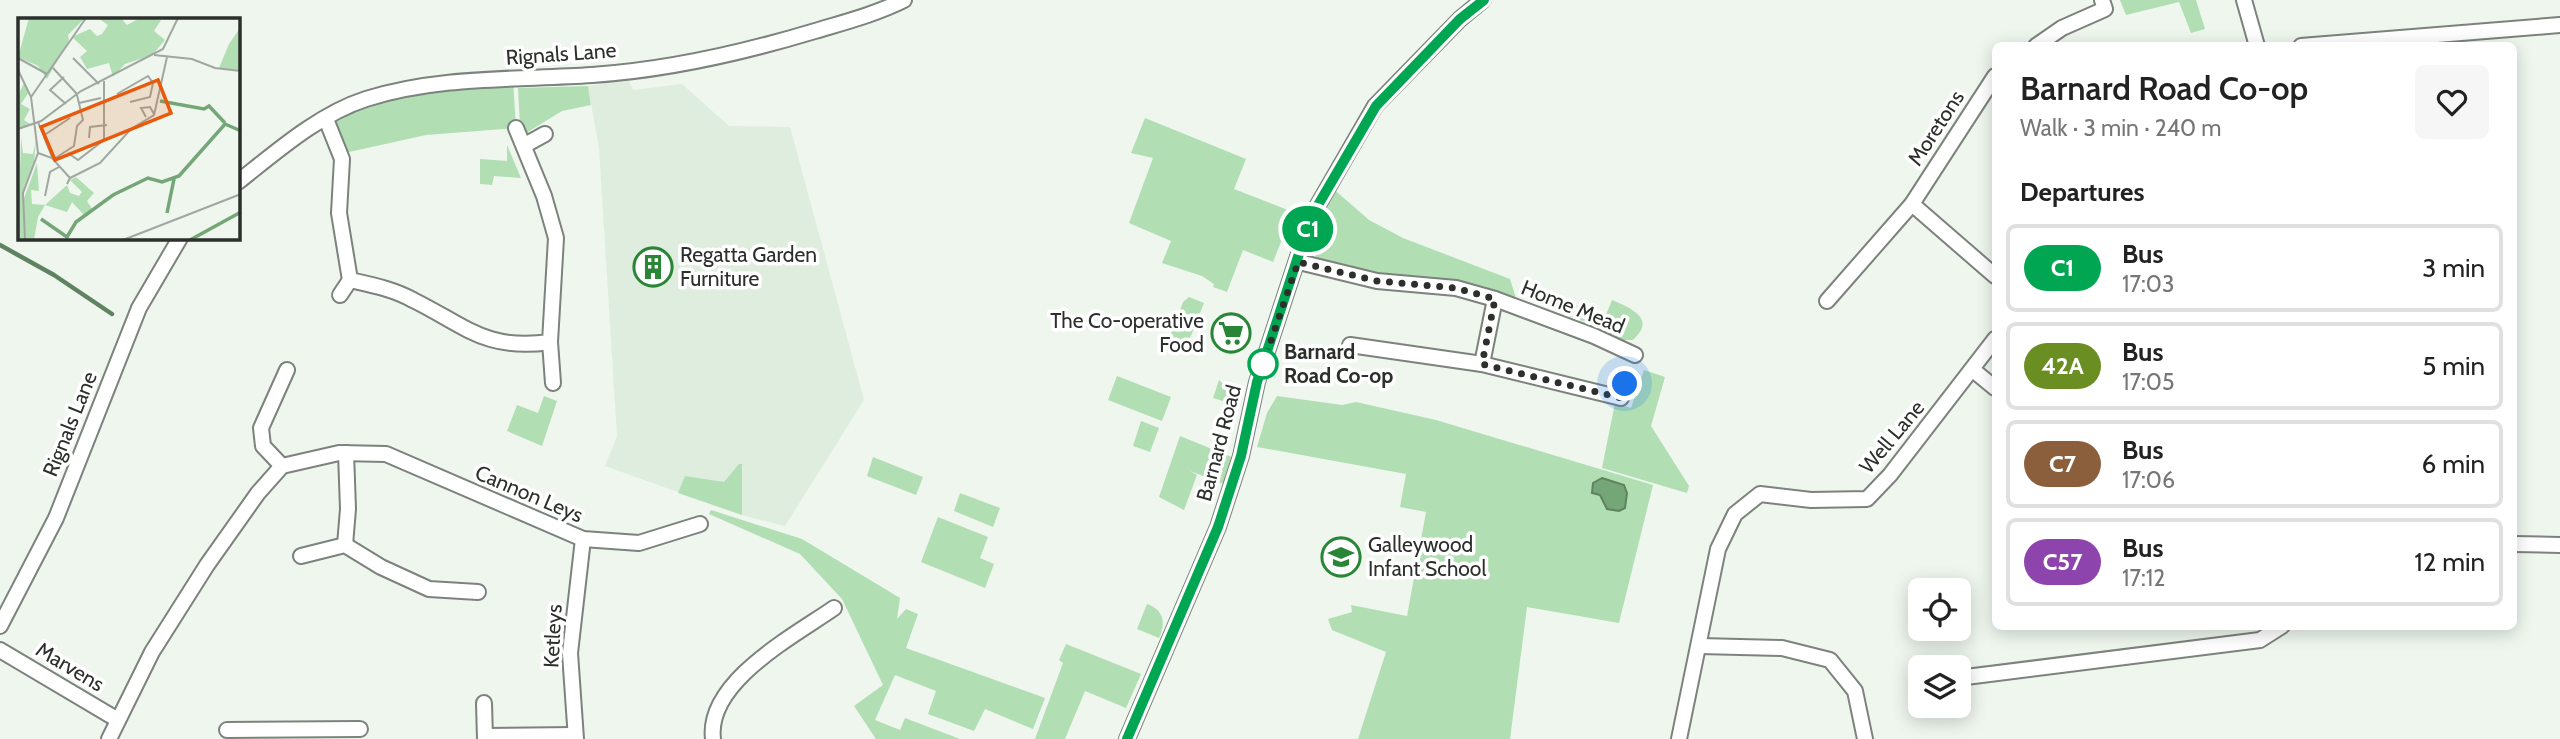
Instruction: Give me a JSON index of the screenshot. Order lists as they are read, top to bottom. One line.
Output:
{"streets":{"street":["Rignals Lane","Moretons","Home Mead","Well Lane","Barnard Road","Cannon Leys","Ketleys","Marvens"]},"crossings":[["Home Mead","Barnard Road"],["Cannon Leys","Ketleys"]],"places":{"building":["Regatta Garden Furniture"],"supermarket":["The Co-operative Food"],"other":["Barnard Road Co-op"],"school or university":["Galleywood Infant School"]},"lines":["bus line C1"],"page":{"on_map":"C1","heading":[["Barnard Road Co-op","Walk · 3 min · 240 m"],"Departures"],"list":[{"mark":"C1","name":"Bus","note":"17:03","value":"3 min"},{"mark":"42A","name":"Bus","note":"17:05","value":"5 min"},{"mark":"C7","name":"Bus","note":"17:06","value":"6 min"},{"mark":"C57","name":"Bus","note":"17:12","value":"12 min"}]}}
